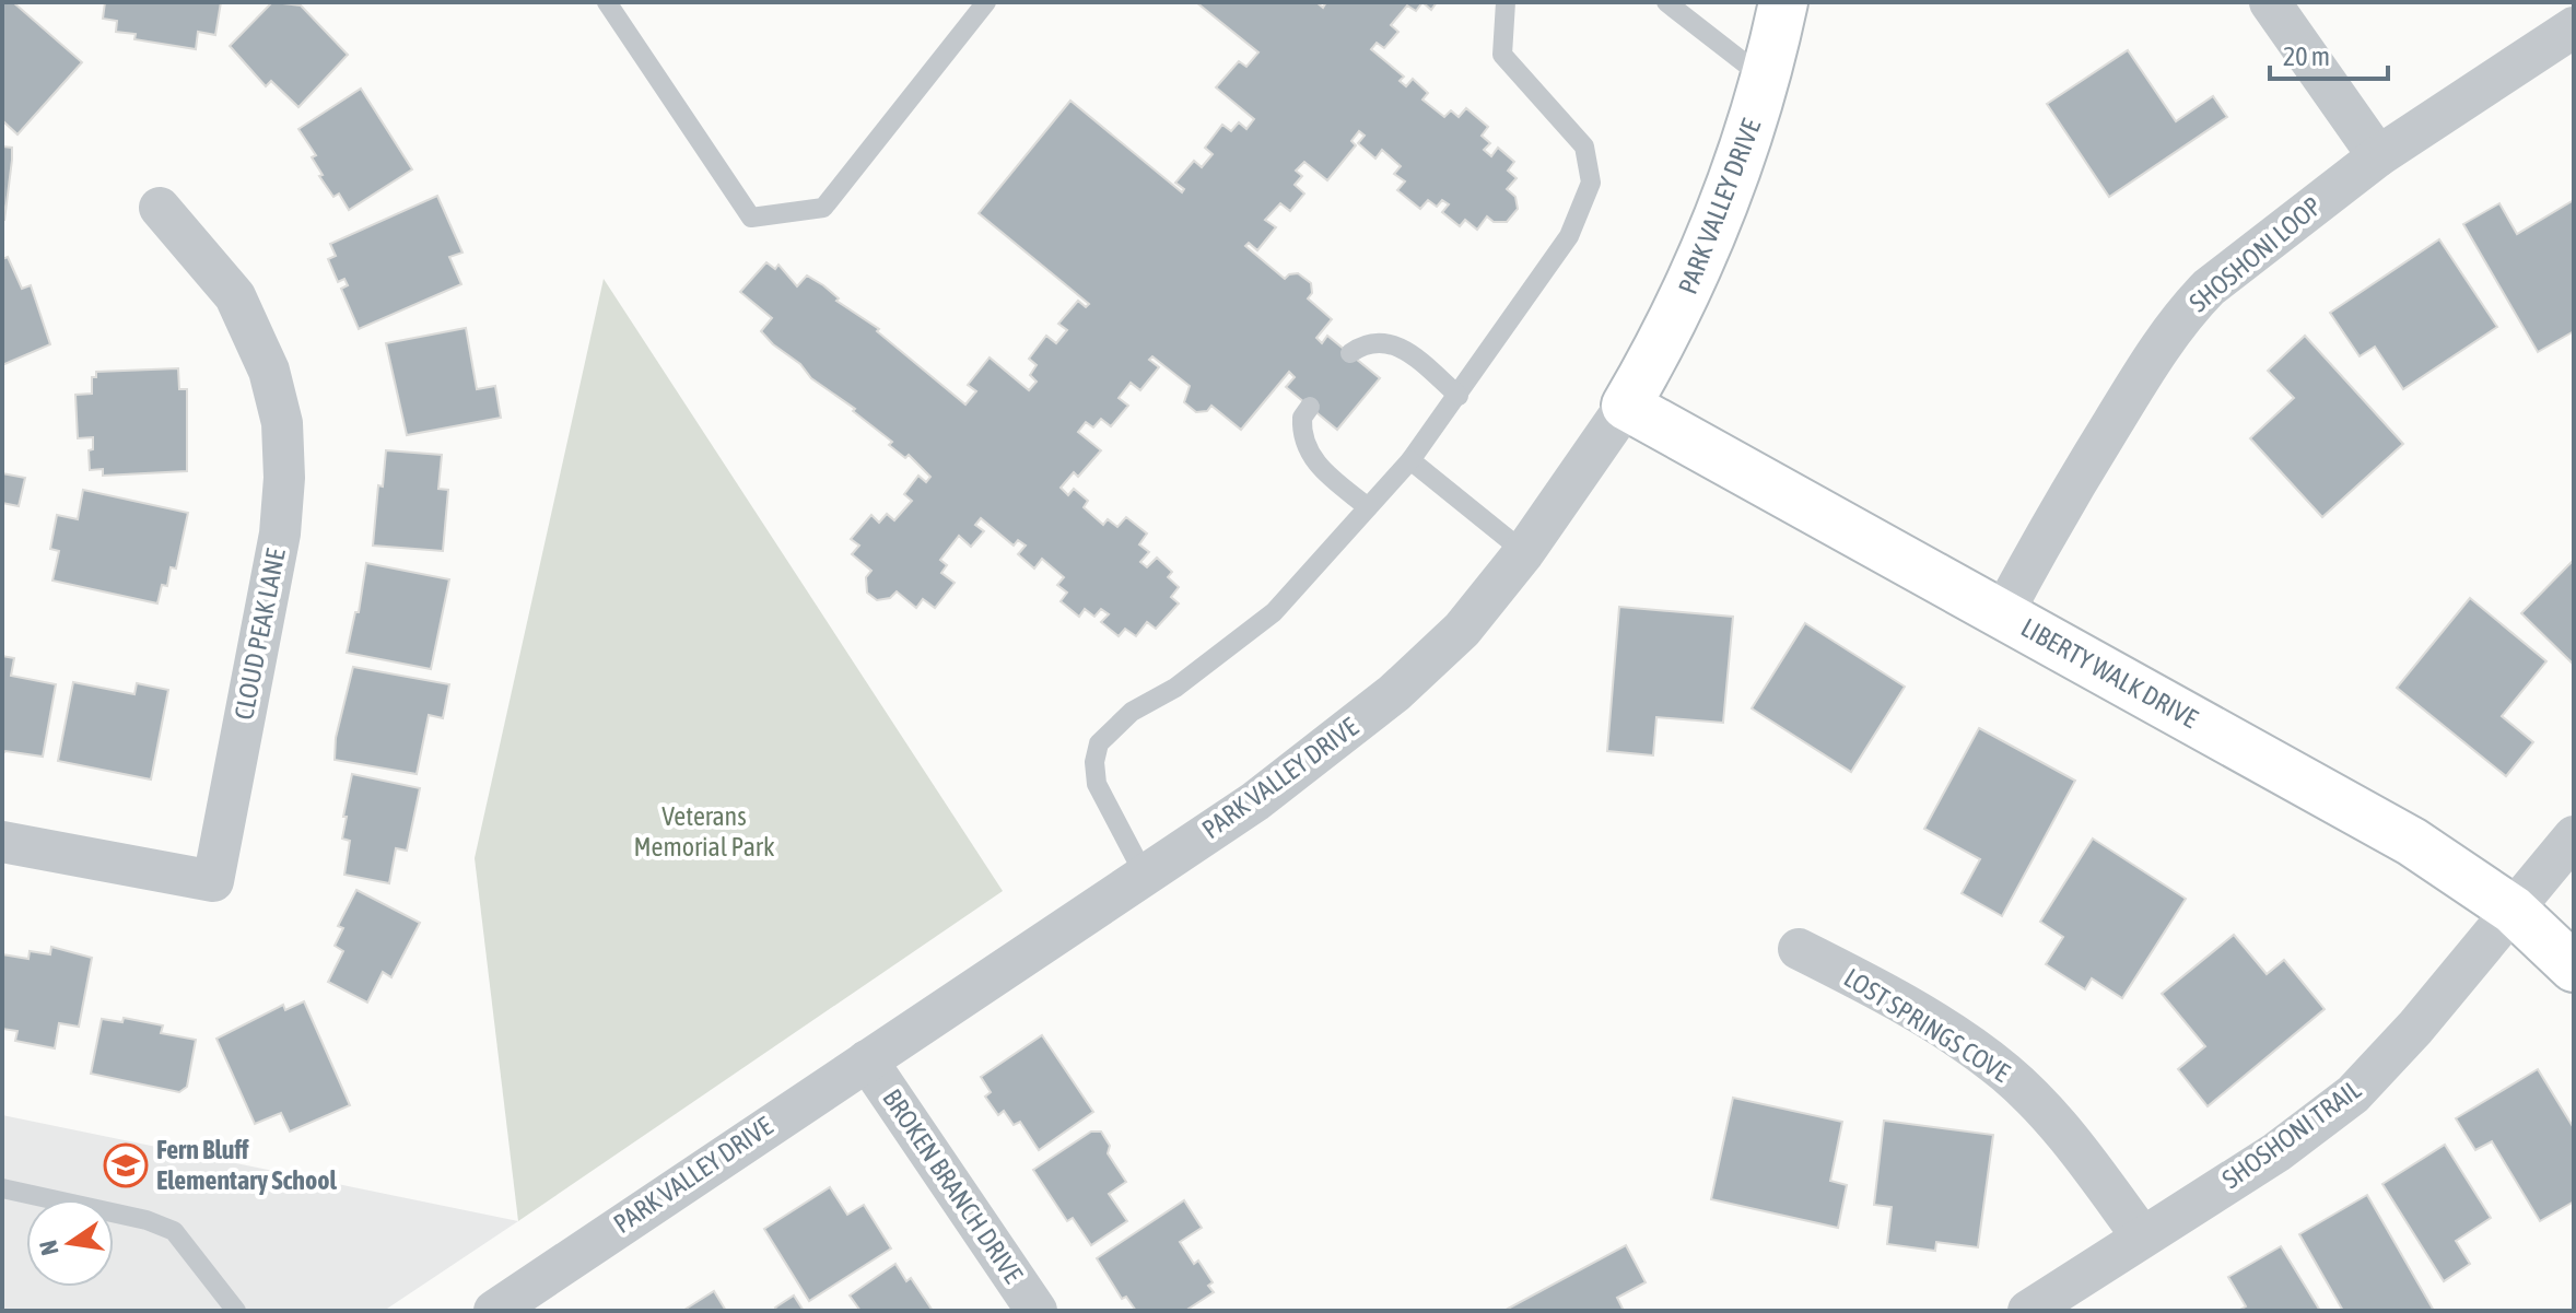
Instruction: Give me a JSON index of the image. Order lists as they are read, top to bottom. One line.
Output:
{"streets":{"street":["PARK VALLEY DRIVE","SHOSHONI LOOP","CLOUD PEAK LANE","LIBERTY WALK DRIVE","LOST SPRINGS COVE","SHOSHONI TRAIL","BROKEN BRANCH DRIVE"]},"crossings":[["PARK VALLEY DRIVE","LIBERTY WALK DRIVE"],["PARK VALLEY DRIVE","BROKEN BRANCH DRIVE"],["SHOSHONI LOOP","LIBERTY WALK DRIVE"],["LIBERTY WALK DRIVE","SHOSHONI TRAIL"],["LOST SPRINGS COVE","SHOSHONI TRAIL"]],"parks":["Veterans Memorial Park"],"places":{"school or university":["Fern Bluff Elementary School"]},"scale_bar":"20 m","north":"left"}
